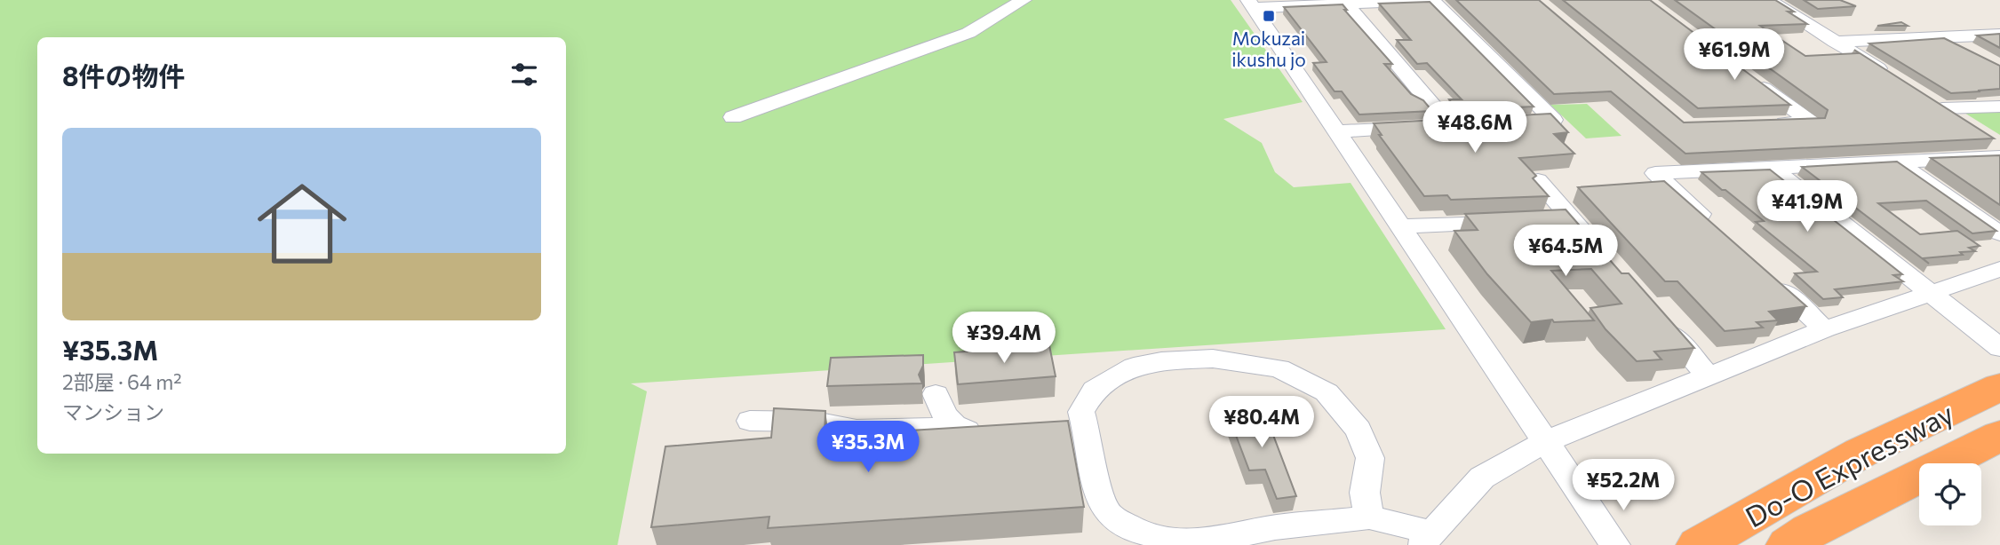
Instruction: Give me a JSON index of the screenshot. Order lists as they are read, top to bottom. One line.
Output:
{"streets":{"highway":["Do-O Expressway"]},"places":{"transit":["Mokuzai ikushu jo"]},"page":{"price":["¥61.9M","¥48.6M","¥41.9M","¥64.5M","¥39.4M","¥80.4M","¥35.3M","¥52.2M"],"heading":"8件の物件","list":[{"name":"¥35.3M","note":"2部屋 · 64 m² · マンション"}]}}
